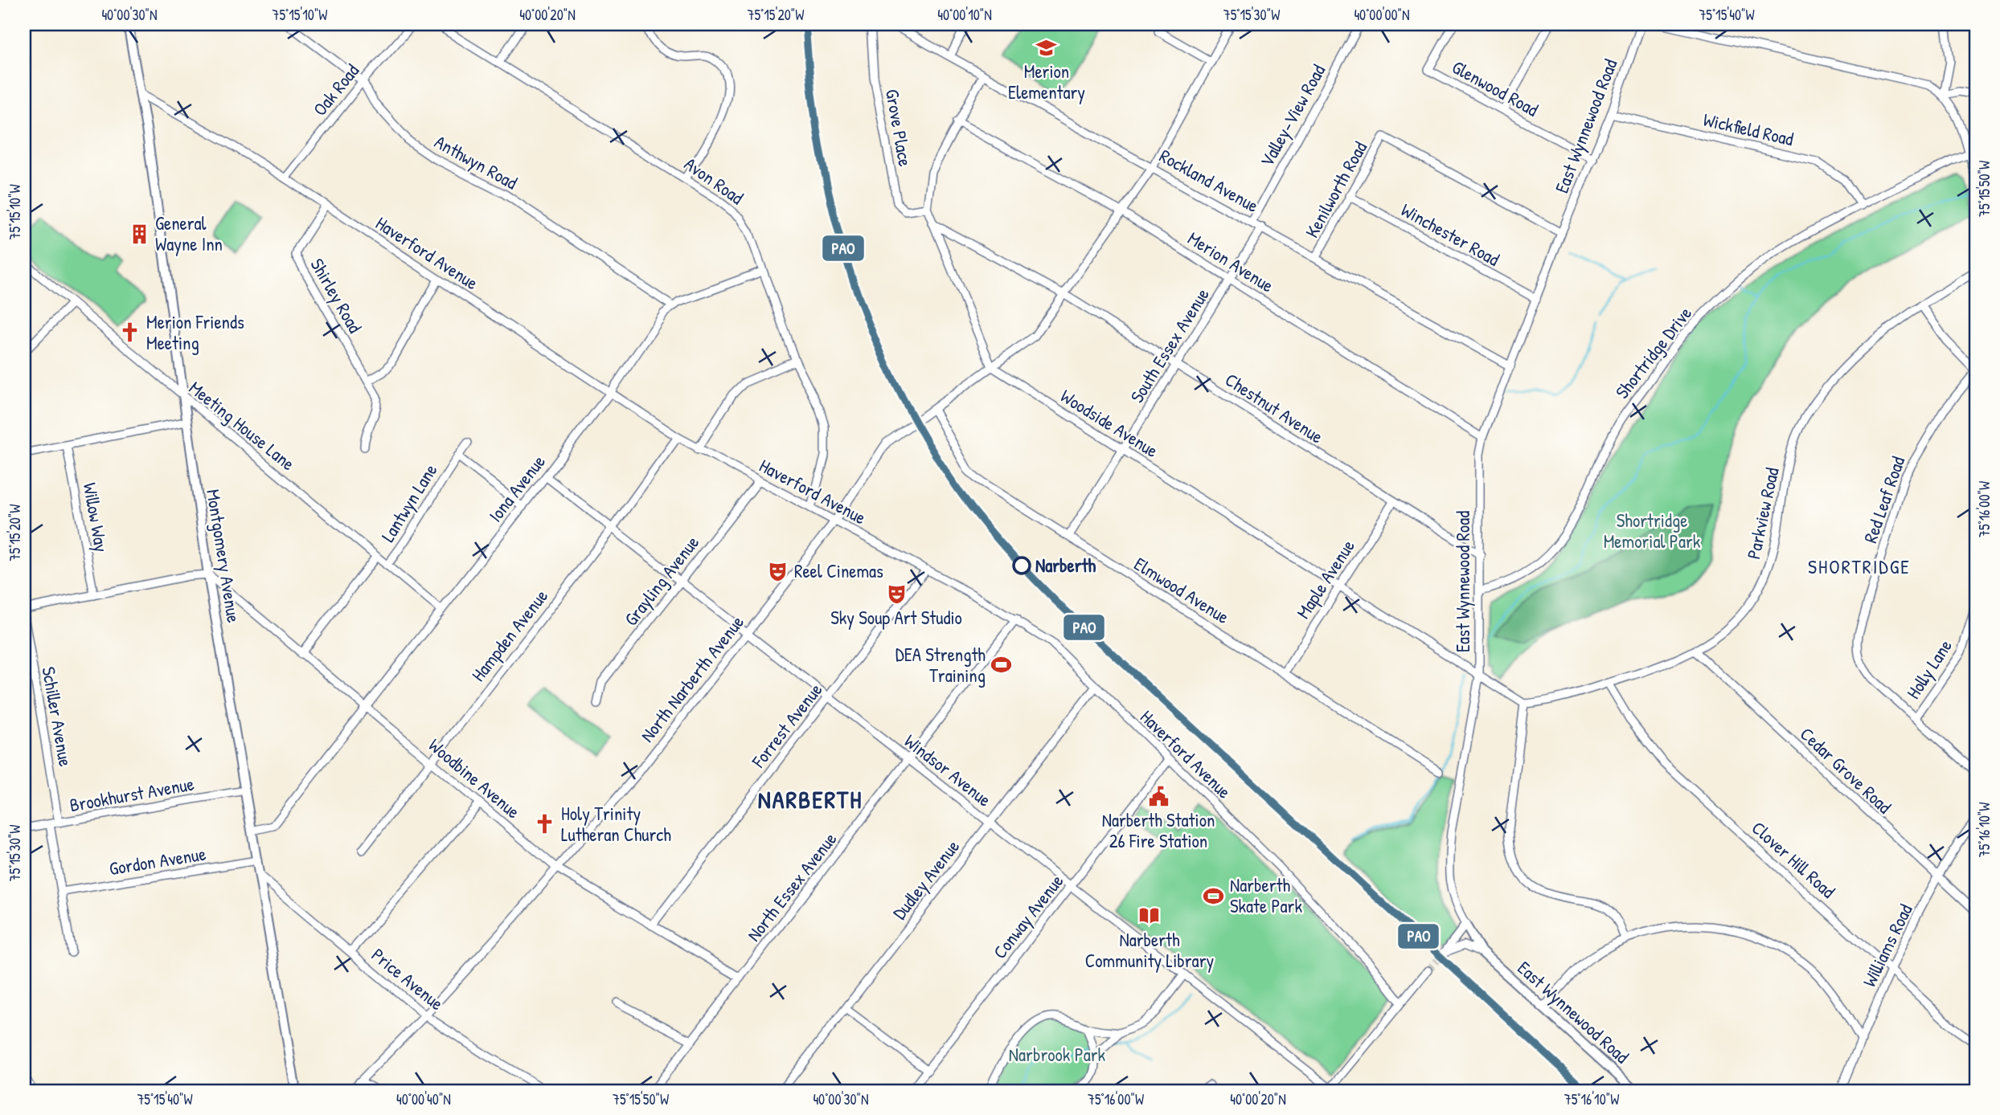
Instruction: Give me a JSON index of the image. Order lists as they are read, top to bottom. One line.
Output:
{"streets":{"main road":["East Wynnewood Road","Montgomery Avenue"],"street":["Glenwood Road","Oak Road","Valley-View Road","Grove Place","Wickfield Road","Anthwyn Road","Avon Road","Rockland Avenue","Kenilworth Road","Winchester Road","Haverford Avenue","Merion Avenue","Shirley Road","South Essex Avenue","Shortridge Drive","Chestnut Avenue","Woodside Avenue","Meeting House Lane","Iona Avenue","Red Leaf Road","Lantwyn Lane","Parkview Road","Willow Way","Maple Avenue","Grayling Avenue","Elmwood Avenue","Hampden Avenue","Holly Lane","North Narberth Avenue","Schiller Avenue","Forrest Avenue","Windsor Avenue","Cedar Grove Road","Woodbine Avenue","Brookhurst Avenue","Clover Hill Road","Gordon Avenue","Dudley Avenue","North Essex Avenue","Conway Avenue","Williams Road","Price Avenue"]},"crossings":[["Glenwood Road","East Wynnewood Road"],["Oak Road","Anthwyn Road"],["Oak Road","Haverford Avenue"],["Valley-View Road","Rockland Avenue"],["East Wynnewood Road","Wickfield Road"],["East Wynnewood Road","Rockland Avenue"],["East Wynnewood Road","Kenilworth Road"],["East Wynnewood Road","Winchester Road"],["East Wynnewood Road","Merion Avenue"],["East Wynnewood Road","Shortridge Drive"],["East Wynnewood Road","Chestnut Avenue"],["East Wynnewood Road","Woodside Avenue"],["Wickfield Road","Shortridge Drive"],["Anthwyn Road","Iona Avenue"],["Avon Road","Haverford Avenue"],["Rockland Avenue","Kenilworth Road"],["Rockland Avenue","South Essex Avenue"],["Kenilworth Road","Winchester Road"],["Haverford Avenue","Shirley Road"],["Haverford Avenue","Iona Avenue"],["Haverford Avenue","Montgomery Avenue"],["Haverford Avenue","Grayling Avenue"],["Haverford Avenue","Hampden Avenue"],["Haverford Avenue","North Narberth Avenue"],["Haverford Avenue","Forrest Avenue"],["Haverford Avenue","Dudley Avenue"],["Haverford Avenue","North Essex Avenue"],["Haverford Avenue","Conway Avenue"],["Merion Avenue","South Essex Avenue"],["South Essex Avenue","Chestnut Avenue"],["South Essex Avenue","Woodside Avenue"],["South Essex Avenue","Elmwood Avenue"],["Chestnut Avenue","Maple Avenue"],["Woodside Avenue","Maple Avenue"],["Meeting House Lane","Iona Avenue"],["Meeting House Lane","Lantwyn Lane"],["Meeting House Lane","Montgomery Avenue"],["Iona Avenue","Lantwyn Lane"],["Iona Avenue","Montgomery Avenue"],["Iona Avenue","Windsor Avenue"],["Iona Avenue","Woodbine Avenue"],["Red Leaf Road","Holly Lane"],["Parkview Road","Cedar Grove Road"],["Parkview Road","Clover Hill Road"],["Montgomery Avenue","Woodbine Avenue"],["Montgomery Avenue","Brookhurst Avenue"],["Montgomery Avenue","Gordon Avenue"],["Montgomery Avenue","Price Avenue"],["Maple Avenue","Elmwood Avenue"],["Grayling Avenue","Windsor Avenue"],["Elmwood Avenue","North Narberth Avenue"],["Hampden Avenue","Windsor Avenue"],["Hampden Avenue","Woodbine Avenue"],["North Narberth Avenue","Windsor Avenue"],["North Narberth Avenue","Woodbine Avenue"],["North Narberth Avenue","Price Avenue"],["Schiller Avenue","Brookhurst Avenue"],["Forrest Avenue","Windsor Avenue"],["Forrest Avenue","Woodbine Avenue"],["Windsor Avenue","Dudley Avenue"],["Windsor Avenue","North Essex Avenue"],["Windsor Avenue","Conway Avenue"],["Cedar Grove Road","Williams Road"],["Woodbine Avenue","North Essex Avenue"],["Clover Hill Road","Williams Road"]],"districts":["SHORTRIDGE","NARBERTH"],"parks":["Shortridge Memorial Park","Narbrook Park"],"places":{"school or university":["Merion Elementary"],"building":["General Wayne Inn"],"church":["Merion Friends Meeting","Holy Trinity Lutheran Church"],"other":["Narberth"],"theatre":["Reel Cinemas","Sky Soup Art Studio"],"sports":["DEA Strength Training","Narberth Skate Park"],"public building":["Narberth Station 26 Fire Station"],"library":["Narberth Community Library"]},"lines":["transit line PAO"],"coordinates":["40°00'30\"N","75°15'10\"W","40°00'20\"N","75°15'20\"W","40°00'10\"N","75°15'30\"W","40°00'00\"N","75°15'40\"W","75°15'50\"W","75°16'00\"W","75°16'10\"W","40°00'40\"N"]}
